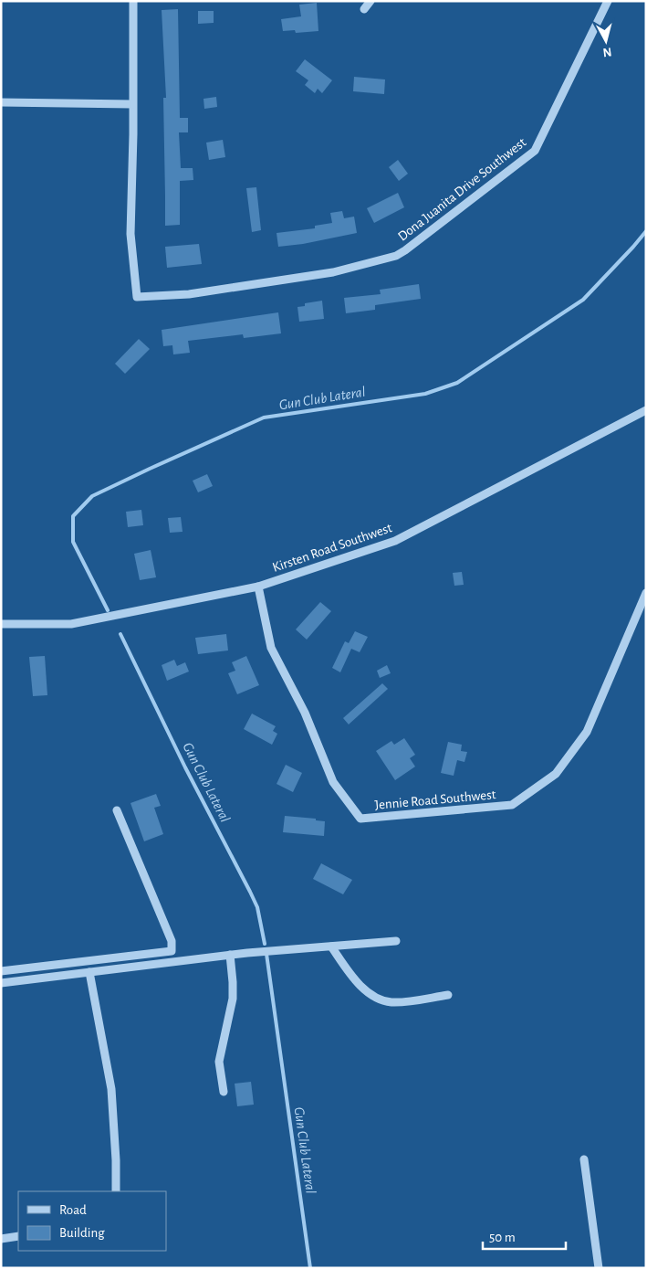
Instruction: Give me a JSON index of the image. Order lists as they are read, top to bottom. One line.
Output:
{"streets":{"street":["Dona Juanita Drive Southwest","Kirsten Road Southwest","Jennie Road Southwest"]},"crossings":[["Kirsten Road Southwest","Jennie Road Southwest"]],"water":["Gun Club Lateral"],"legend":["Road","Building"],"scale_bar":"50 m","north":"bottom"}
